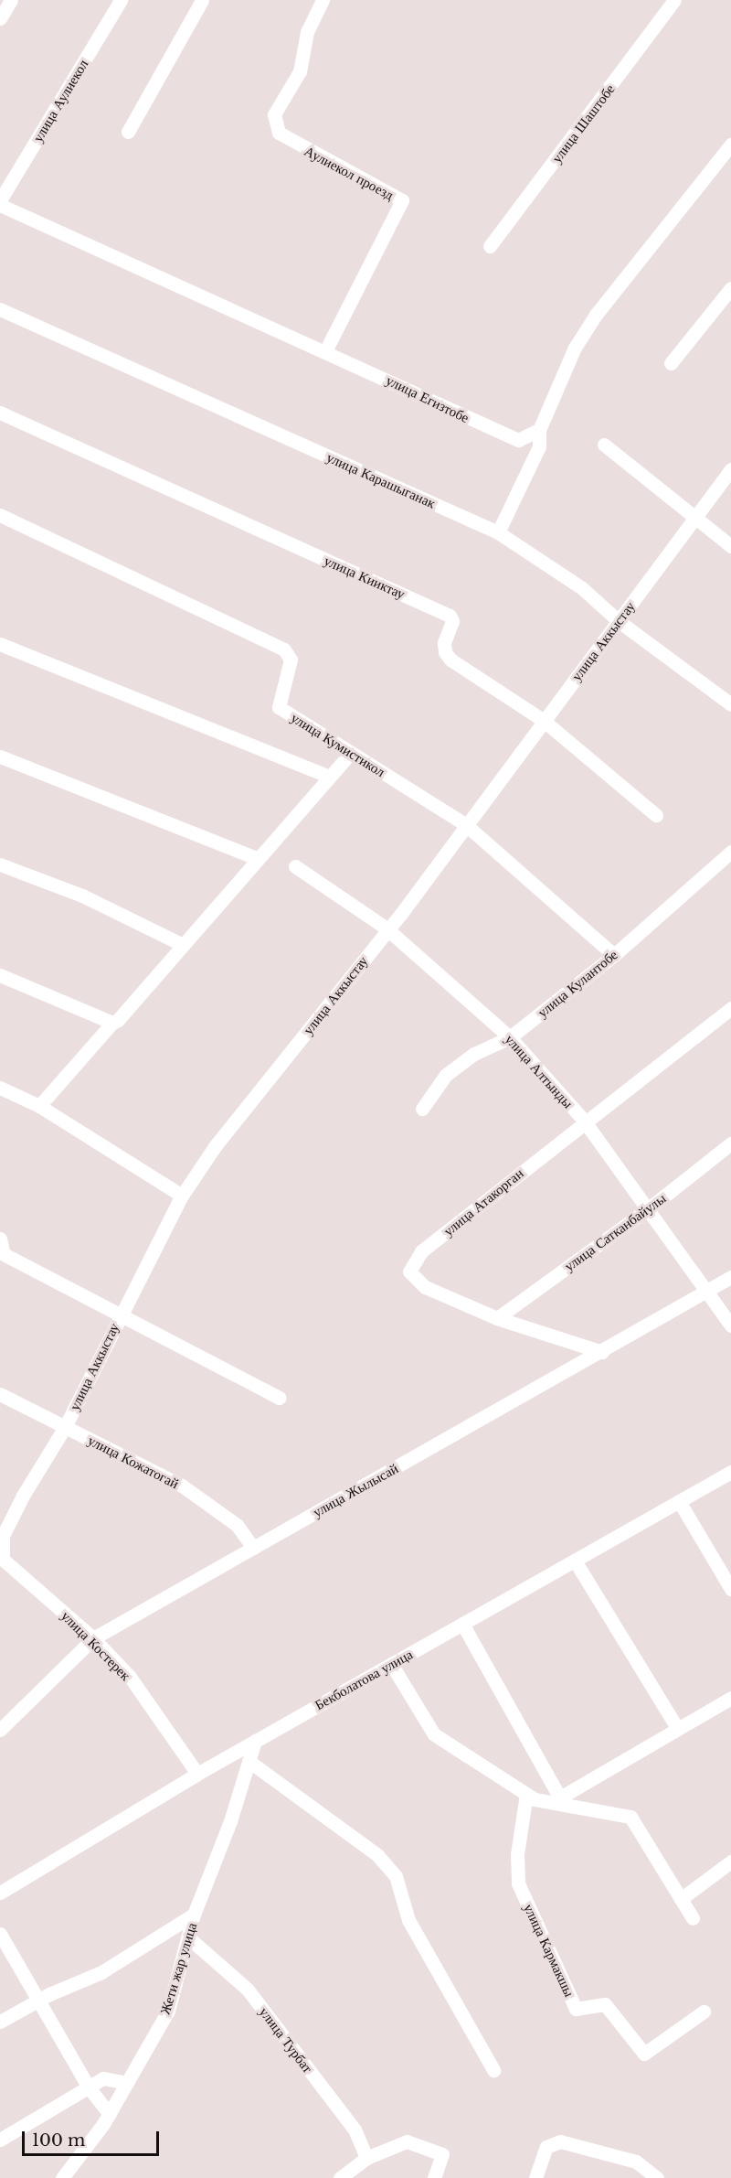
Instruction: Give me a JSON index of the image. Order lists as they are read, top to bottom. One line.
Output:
{"streets":{"street":["улица Аулиекол","улица Шаштобе","Аулиекол проезд","улица Егизтобе","улица Карашыганак","улица Кииктау","улица Аккыстау","улица Кумистикол","улица Кулантобе","улица Алтынды","улица Атакорган","улица Сатканбайулы","улица Кожатогай","улица Жылысай","улица Костерек","Бекболатова улица","улица Кармакшы","Жети жар улица","улица Турбат"]},"crossings":[["улица Аулиекол","улица Егизтобе"],["Аулиекол проезд","улица Егизтобе"],["улица Карашыганак","улица Аккыстау"],["улица Кииктау","улица Аккыстау"],["улица Аккыстау","улица Кумистикол"],["улица Аккыстау","улица Алтынды"],["улица Аккыстау","улица Кожатогай"],["улица Аккыстау","улица Костерек"],["улица Кумистикол","улица Кулантобе"],["улица Кулантобе","улица Алтынды"],["улица Алтынды","улица Атакорган"],["улица Алтынды","улица Сатканбайулы"],["улица Алтынды","улица Жылысай"],["улица Атакорган","улица Сатканбайулы"],["улица Атакорган","улица Жылысай"],["улица Кожатогай","улица Жылысай"],["улица Жылысай","улица Костерек"],["улица Костерек","Бекболатова улица"],["Бекболатова улица","Жети жар улица"],["Жети жар улица","улица Турбат"]],"scale_bar":"100 m"}
